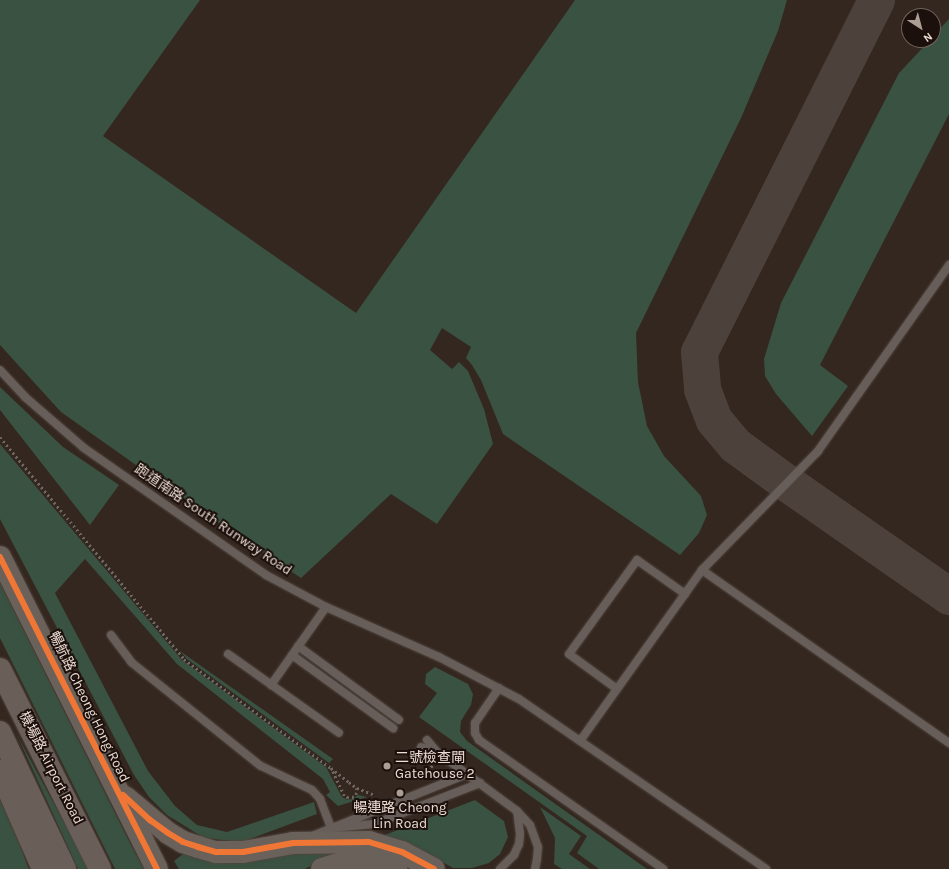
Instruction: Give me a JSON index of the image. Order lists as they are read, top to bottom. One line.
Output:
{"streets":{"main road":["機場路 Airport Road"],"street":["暢航路 Cheong Hong Road"],"lane":["跑道南路 South Runway Road"]},"places":["二號檢查閘 Gatehouse 2","暢連路 Cheong Lin Road"],"north":"bottom right"}
